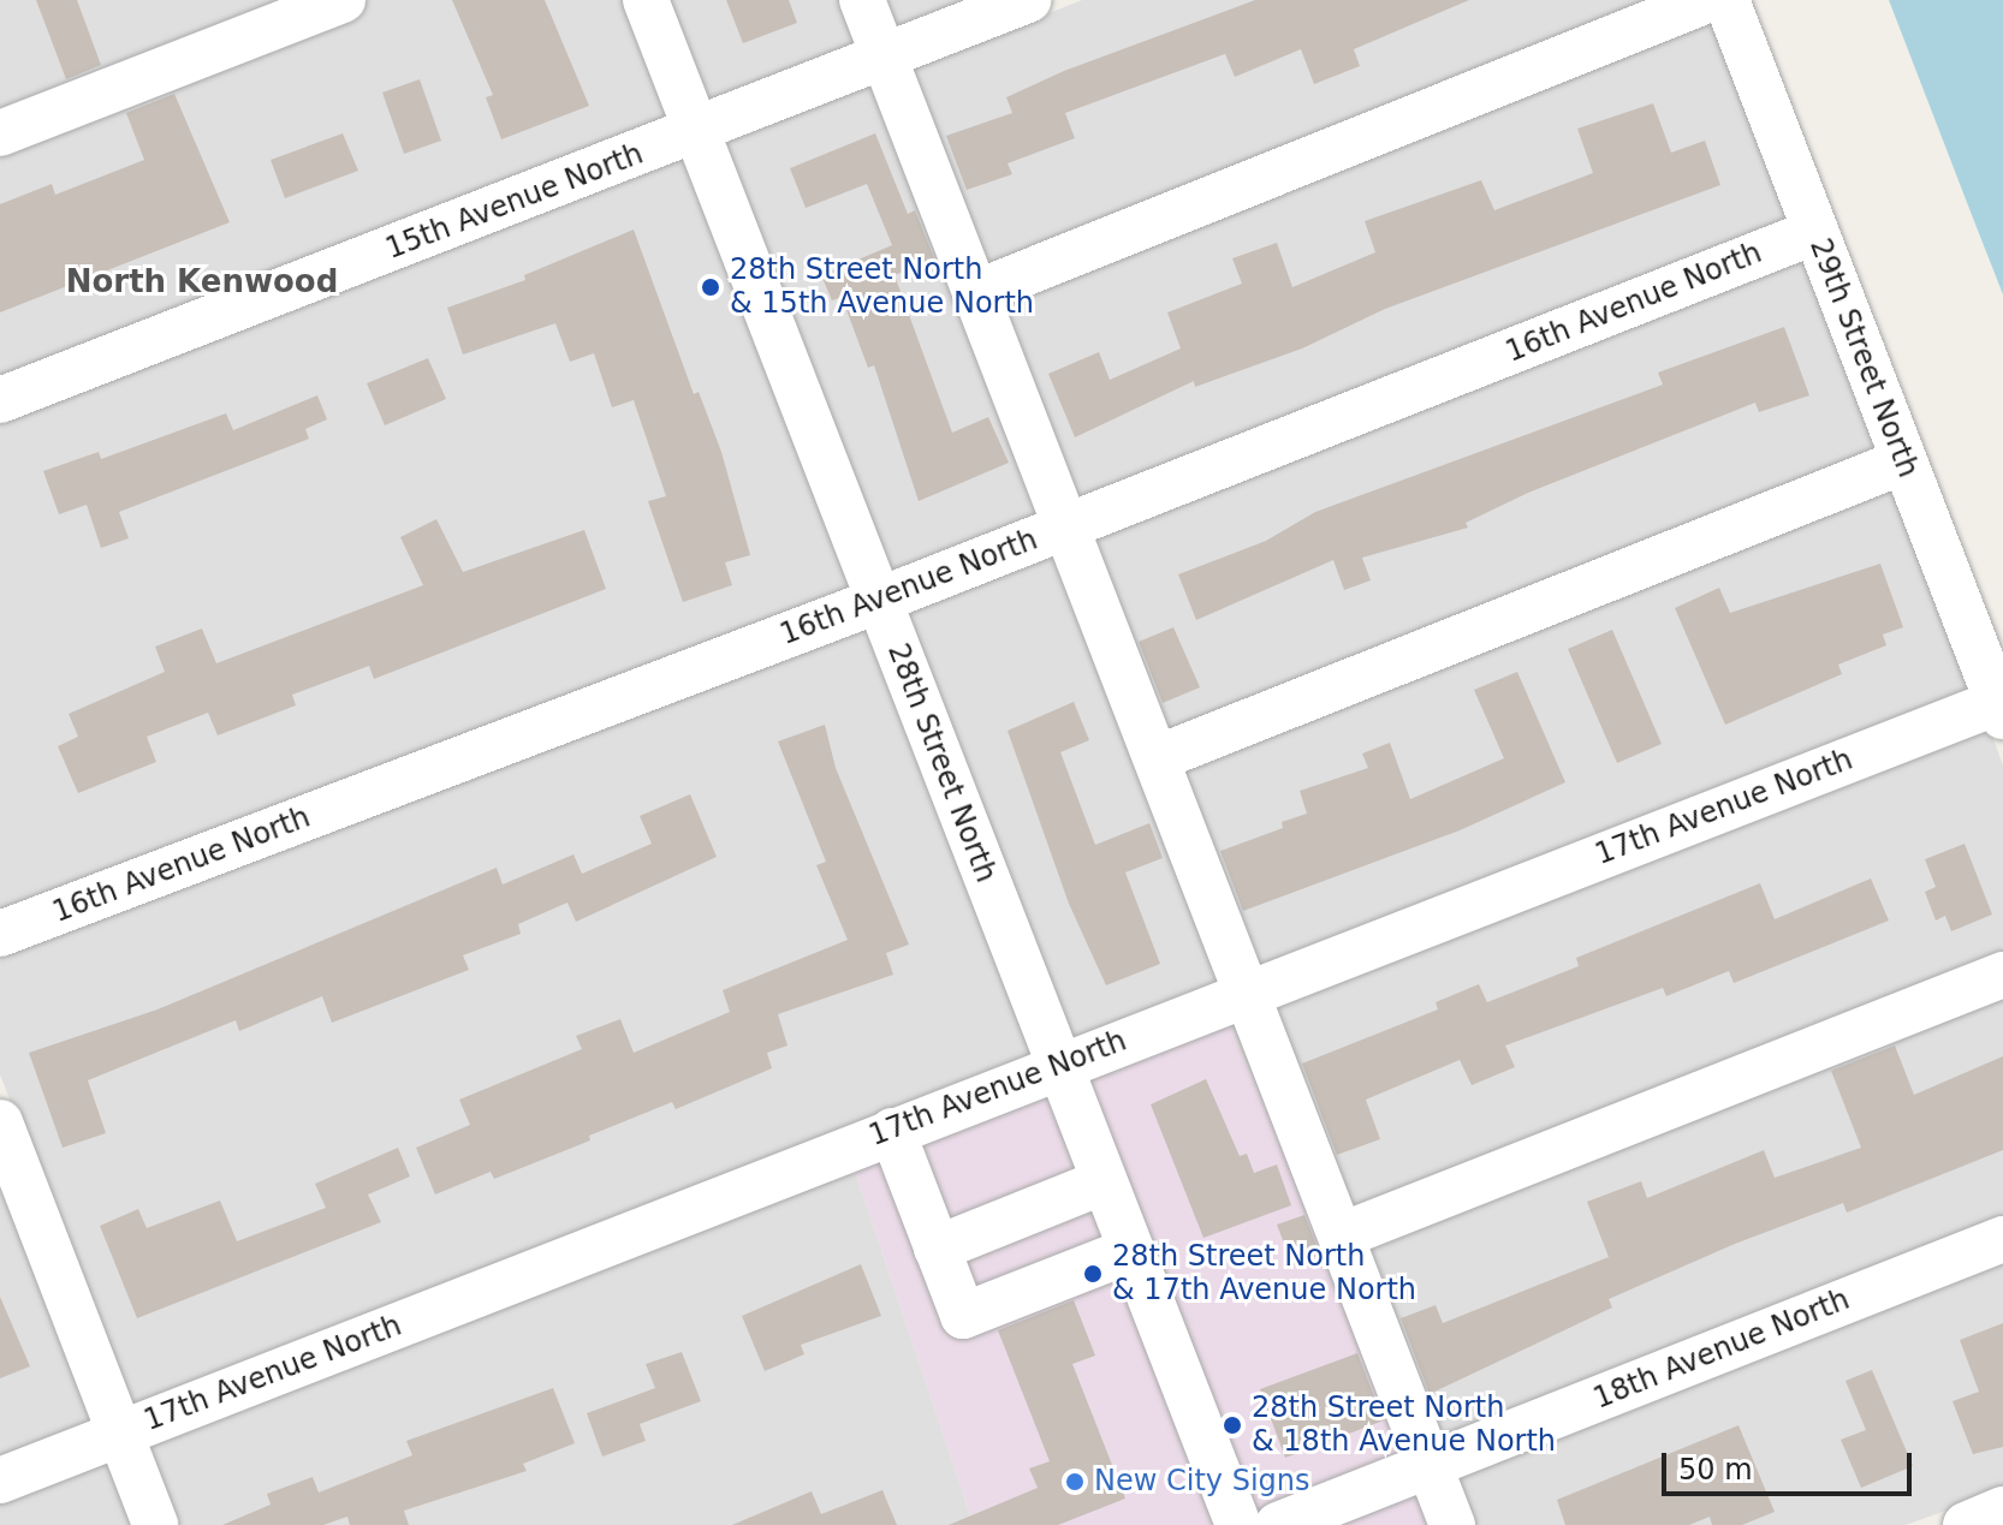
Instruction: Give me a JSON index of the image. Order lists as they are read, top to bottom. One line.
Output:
{"streets":{"street":["15th Avenue North","16th Avenue North","29th Street North","28th Street North","17th Avenue North","18th Avenue North"]},"crossings":[["15th Avenue North","28th Street North"],["16th Avenue North","29th Street North"],["16th Avenue North","28th Street North"],["29th Street North","17th Avenue North"],["28th Street North","17th Avenue North"]],"districts":["North Kenwood"],"places":["28th Street North & 15th Avenue North","28th Street North & 17th Avenue North","28th Street North & 18th Avenue North","New City Signs"],"scale_bar":"50 m"}
